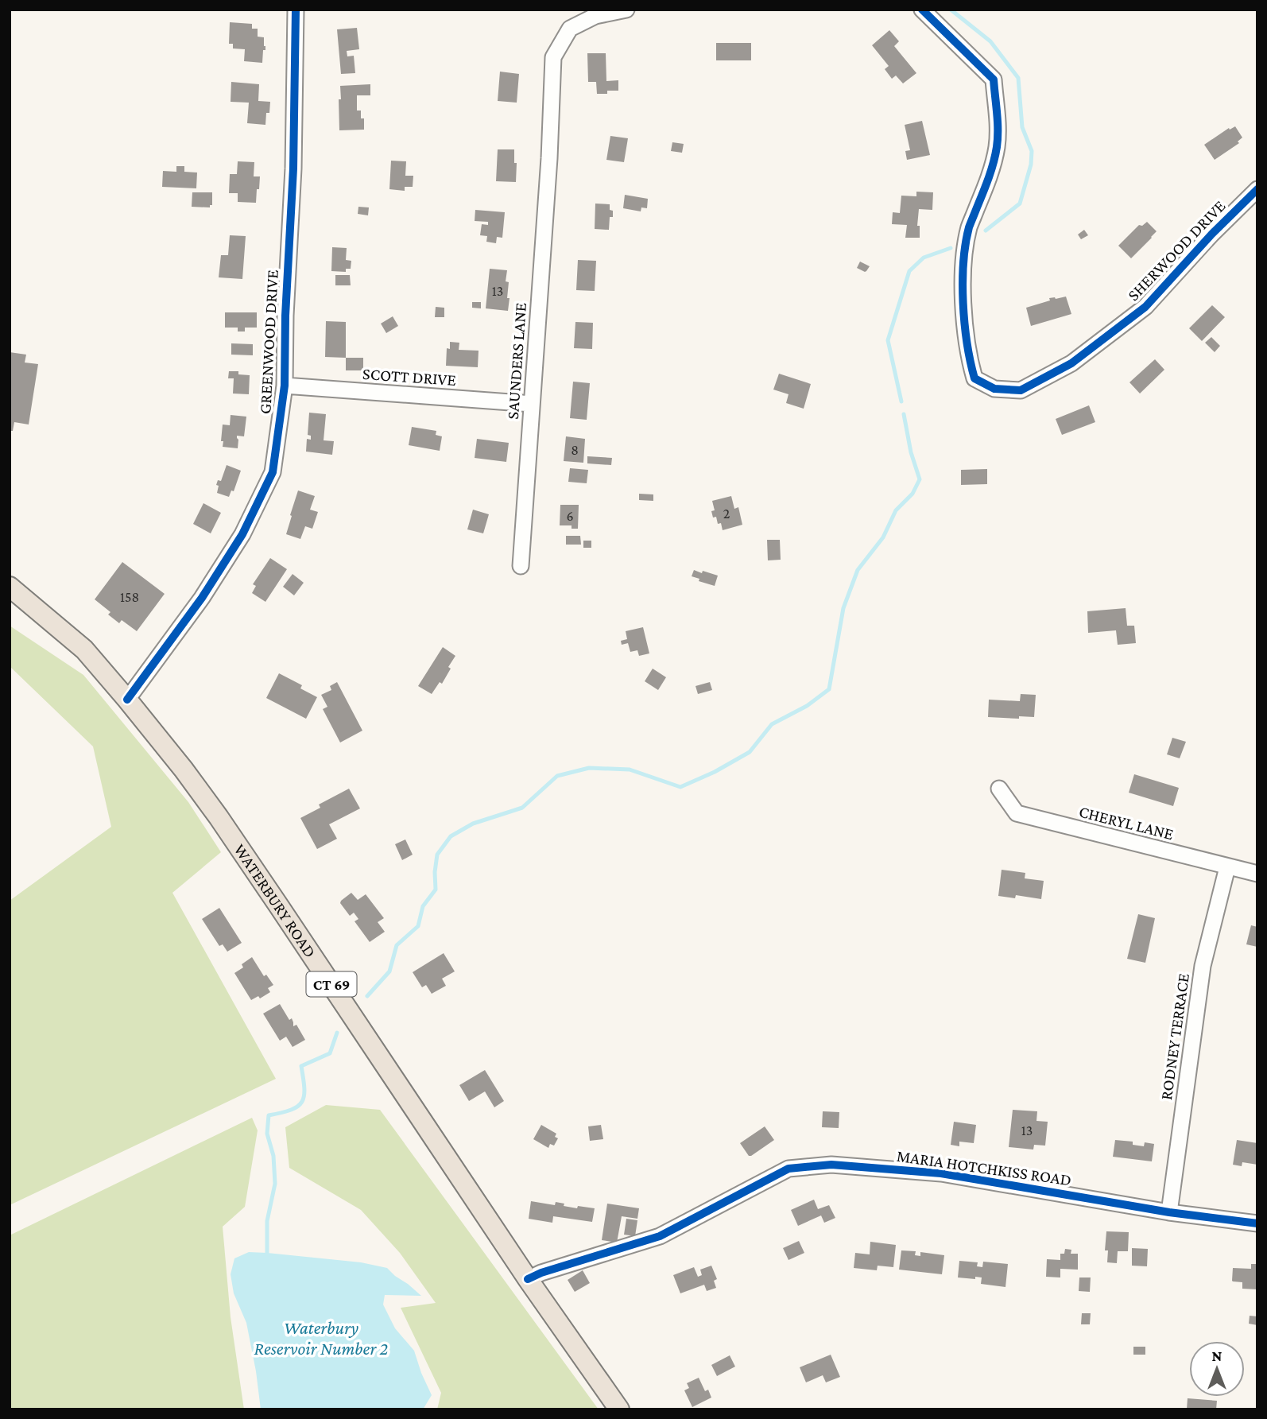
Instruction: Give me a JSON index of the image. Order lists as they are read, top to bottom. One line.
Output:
{"streets":{"main road":["WATERBURY ROAD","CT 69"],"street":["SHERWOOD DRIVE","GREENWOOD DRIVE","SAUNDERS LANE","SCOTT DRIVE","CHERYL LANE","RODNEY TERRACE","MARIA HOTCHKISS ROAD"]},"crossings":[["GREENWOOD DRIVE","SCOTT DRIVE"],["GREENWOOD DRIVE","WATERBURY ROAD"],["SAUNDERS LANE","SCOTT DRIVE"],["CHERYL LANE","RODNEY TERRACE"],["WATERBURY ROAD","MARIA HOTCHKISS ROAD"],["RODNEY TERRACE","MARIA HOTCHKISS ROAD"]],"water":["Waterbury Reservoir Number 2"],"house_numbers":["13","8","2","6","158","13"],"north":"top"}
